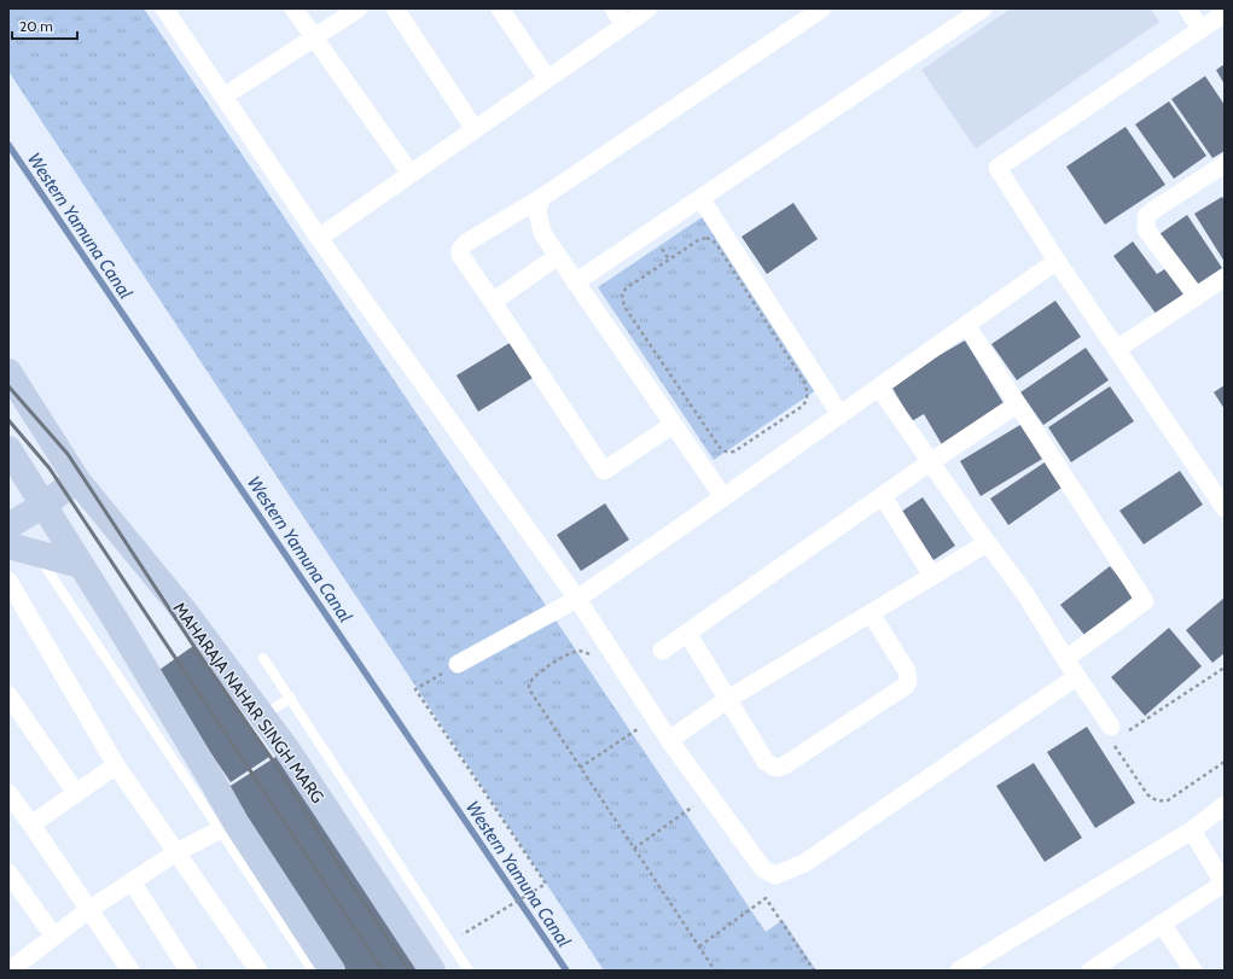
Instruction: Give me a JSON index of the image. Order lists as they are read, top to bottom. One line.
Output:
{"streets":{"main road":["MAHARAJA NAHAR SINGH MARG"]},"water":["Western Yamuna Canal"],"scale_bar":"20 m"}
